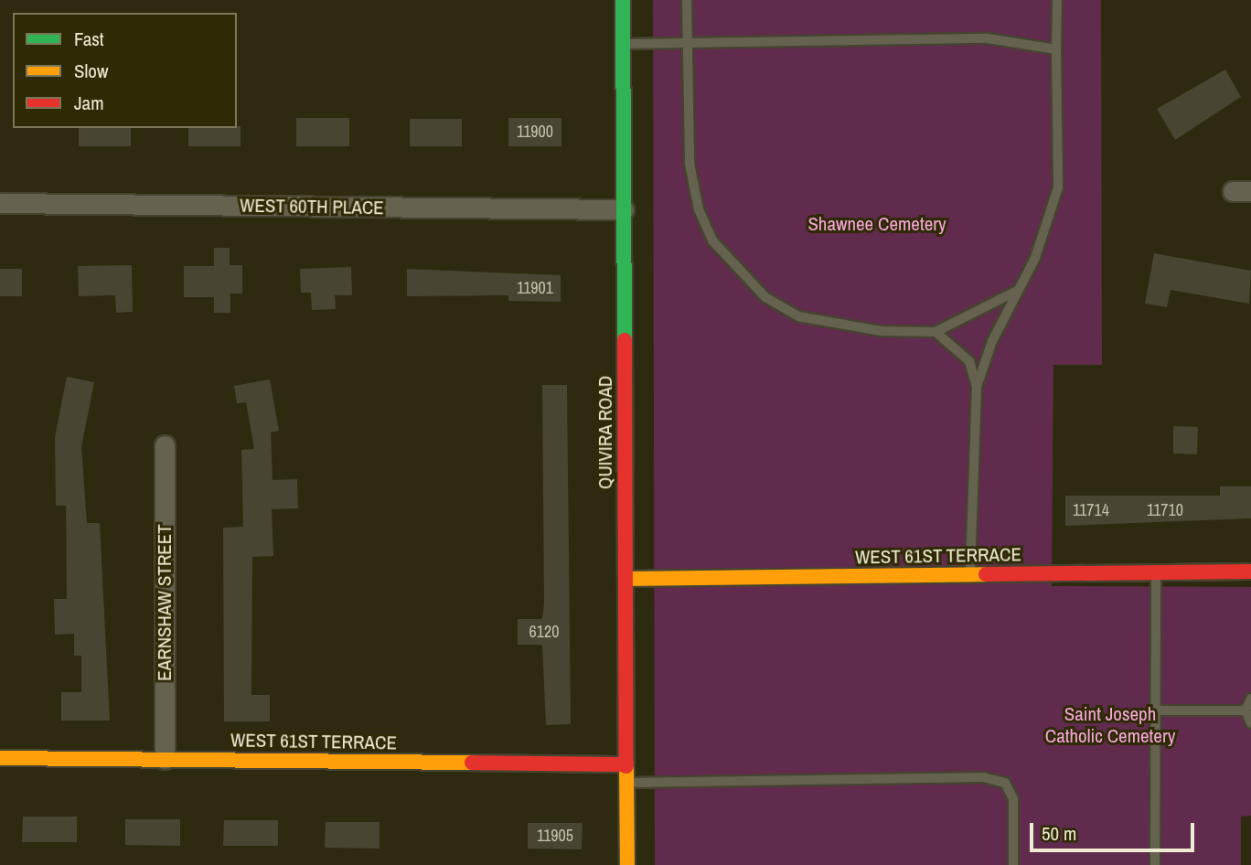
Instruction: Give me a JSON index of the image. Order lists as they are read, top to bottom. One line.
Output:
{"streets":{"street":["WEST 60TH PLACE","QUIVIRA ROAD","WEST 61ST TERRACE","EARNSHAW STREET"]},"crossings":[["WEST 60TH PLACE","QUIVIRA ROAD"],["QUIVIRA ROAD","WEST 61ST TERRACE"],["WEST 61ST TERRACE","EARNSHAW STREET"]],"parks":["Shawnee Cemetery","Saint Joseph Catholic Cemetery"],"house_numbers":["11900","11901","11714","11710","6120","11905"],"legend":["Fast","Slow","Jam"],"scale_bar":"50 m"}
